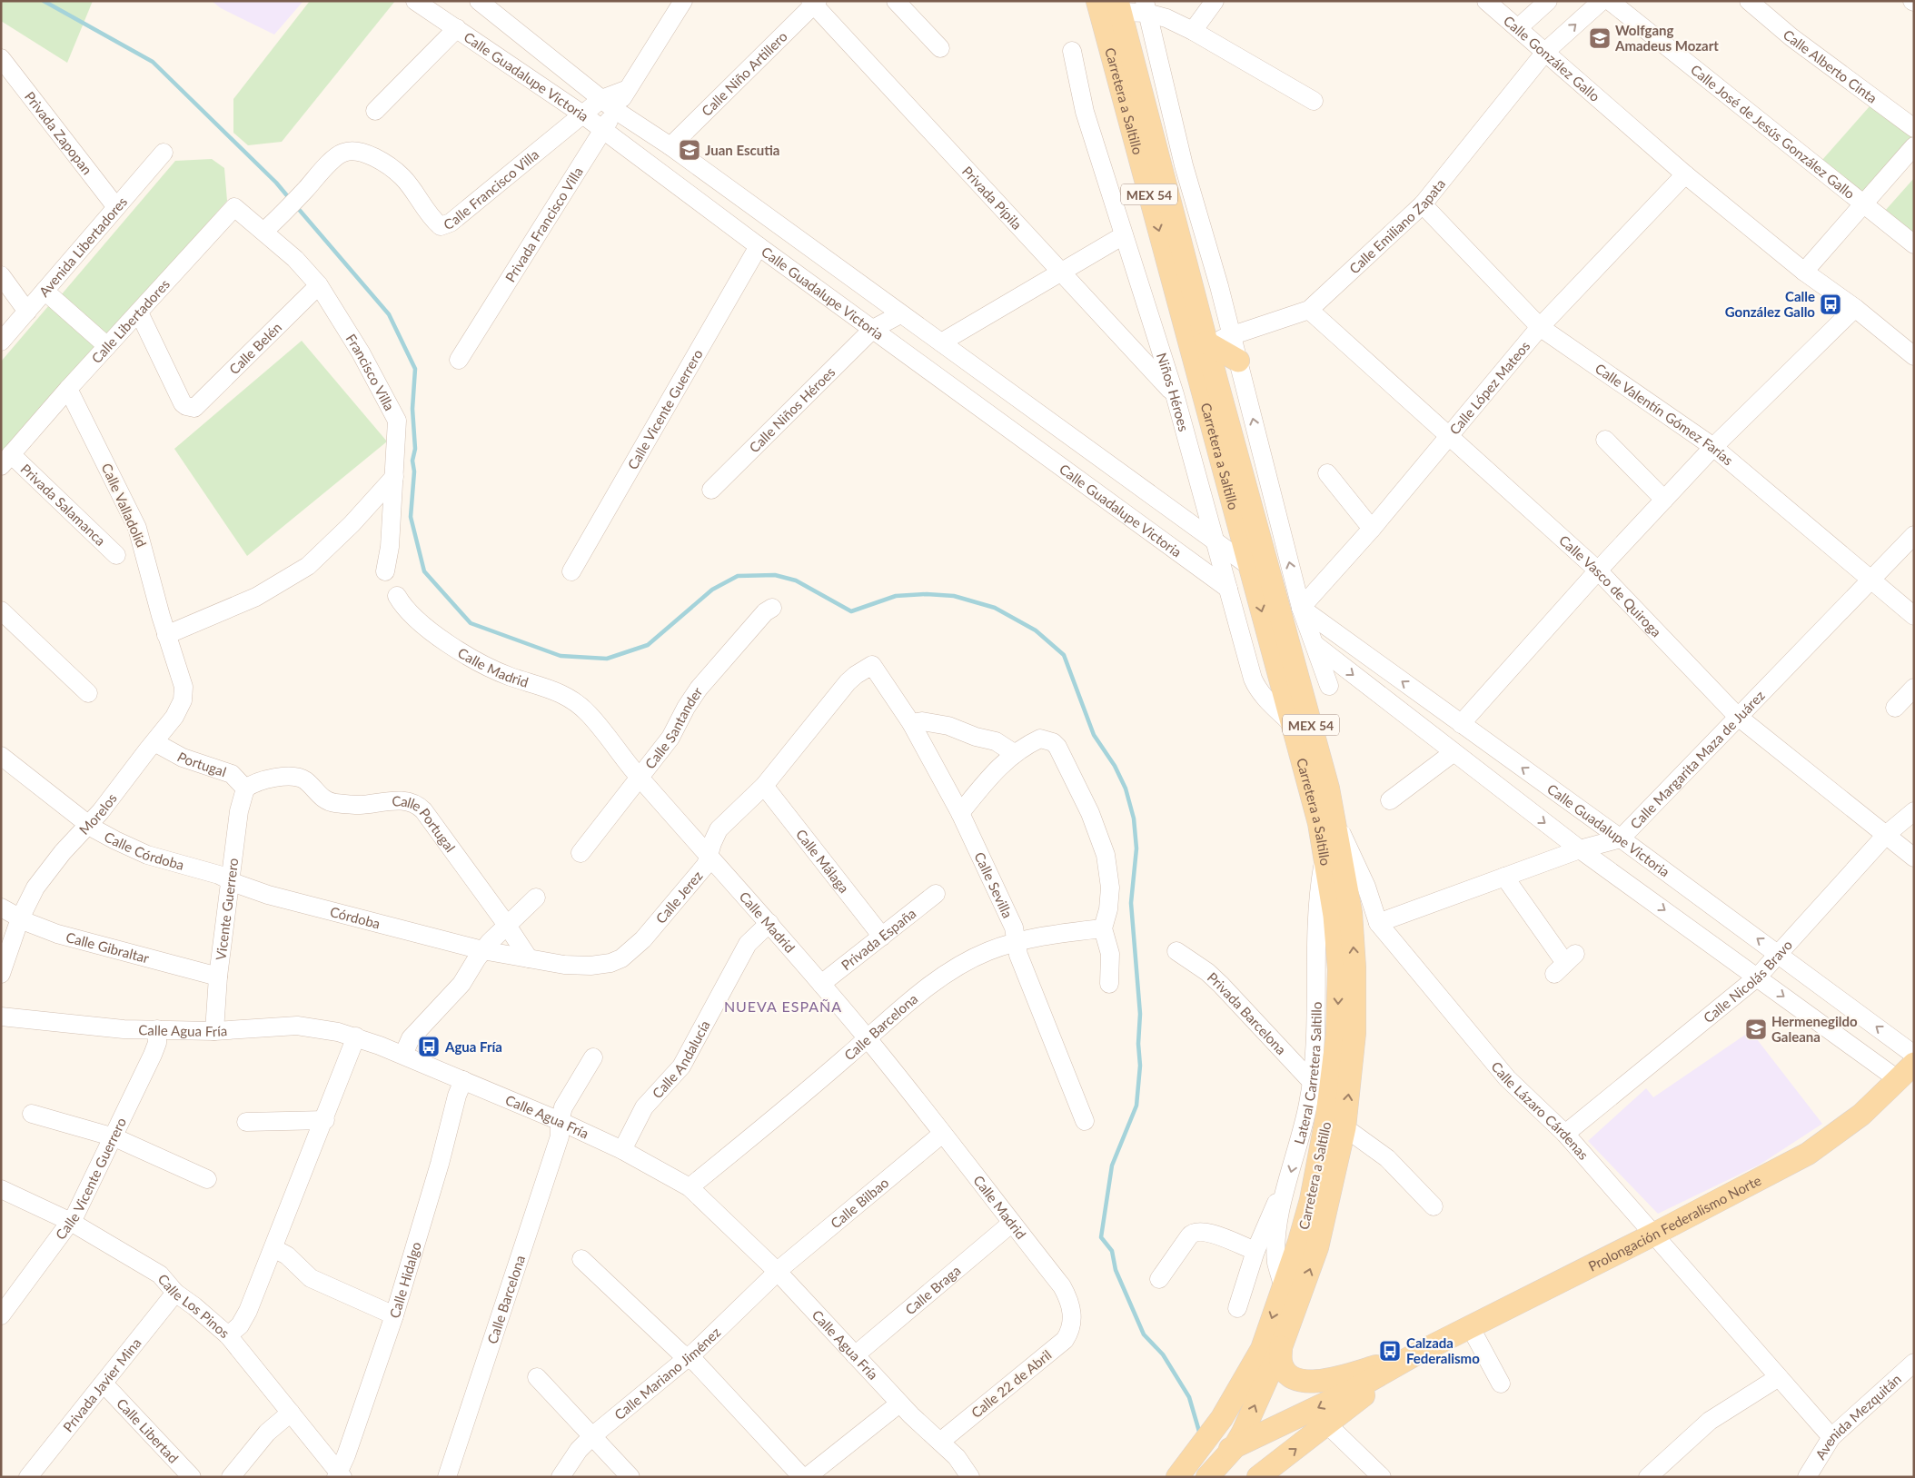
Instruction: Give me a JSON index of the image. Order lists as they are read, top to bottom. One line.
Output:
{"streets":{"main road":["Carretera a Saltillo","MEX 54","Prolongación Federalismo Norte"],"street":["Calle González Gallo","Calle Alberto Cinta","Calle Niño Artillero","Calle Guadalupe Victoria","Calle José de Jesús González Gallo","Privada Zapopan","Calle Francisco Villa","Privada Pípila","Privada Francisco Villa","Calle Emiliano Zapata","Avenida Libertadores","Calle Libertadores","Calle Belén","Francisco Villa","Calle López Mateos","Niños Héroes","Calle Vicente Guerrero","Calle Niños Héroes","Calle Valentín Gómez Farías","Privada Salamanca","Calle Valladolid","Calle Vasco de Quiroga","Calle Madrid","Calle Santander","Calle Margarita Maza de Juárez","Portugal","Morelos","Calle Portugal","Calle Córdoba","Calle Málaga","Calle Sevilla","Calle Jerez","Vicente Guerrero","Córdoba","Privada España","Calle Gibraltar","Calle Nicolás Bravo","Privada Barcelona","Calle Barcelona","Calle Agua Fría","Calle Andalucía","Lateral Carretera Saltillo","Calle Lázaro Cárdenas","Calle Bilbao","Calle Hidalgo","Calle Braga","Calle Los Pinos","Calle Mariano Jiménez","Calle 22 de Abril","Privada Javier Mina","Avenida Mezquitán","Calle Libertad"]},"crossings":[["Calle González Gallo","Calle Emiliano Zapata"],["Calle González Gallo","Calle López Mateos"],["Calle Niño Artillero","Calle Guadalupe Victoria"],["Calle Niño Artillero","Privada Pípila"],["Calle Guadalupe Victoria","Carretera a Saltillo"],["Calle Guadalupe Victoria","Calle Francisco Villa"],["Calle Guadalupe Victoria","Privada Francisco Villa"],["Calle Guadalupe Victoria","Calle López Mateos"],["Calle Guadalupe Victoria","Niños Héroes"],["Calle Guadalupe Victoria","Calle Vicente Guerrero"],["Calle Guadalupe Victoria","Calle Niños Héroes"],["Calle Guadalupe Victoria","Calle Margarita Maza de Juárez"],["Calle Guadalupe Victoria","Calle Nicolás Bravo"],["Carretera a Saltillo","Calle Emiliano Zapata"],["Carretera a Saltillo","Niños Héroes"],["Carretera a Saltillo","Lateral Carretera Saltillo"],["Carretera a Saltillo","Calle Lázaro Cárdenas"],["Carretera a Saltillo","Prolongación Federalismo Norte"],["Privada Zapopan","Avenida Libertadores"],["Calle Francisco Villa","Privada Francisco Villa"],["Calle Francisco Villa","Calle Libertadores"],["Calle Francisco Villa","Francisco Villa"],["Privada Pípila","Niños Héroes"],["Calle Emiliano Zapata","Calle Valentín Gómez Farías"],["Calle Emiliano Zapata","Calle Vasco de Quiroga"],["Calle Libertadores","Calle Belén"],["Calle Libertadores","Francisco Villa"],["Calle Libertadores","Privada Salamanca"],["Calle Libertadores","Calle Valladolid"],["Calle Belén","Francisco Villa"],["Calle López Mateos","Calle Valentín Gómez Farías"],["Calle López Mateos","Calle Vasco de Quiroga"],["Calle Vicente Guerrero","Calle Agua Fría"],["Calle Vicente Guerrero","Calle Los Pinos"],["Calle Valentín Gómez Farías","Calle Margarita Maza de Juárez"],["Calle Valladolid","Morelos"],["Calle Vasco de Quiroga","Calle Margarita Maza de Juárez"],["Calle Vasco de Quiroga","Calle Nicolás Bravo"],["Calle Madrid","Calle Santander"],["Calle Madrid","Calle Jerez"],["Calle Madrid","Privada España"],["Calle Madrid","Calle Barcelona"],["Calle Madrid","Calle Andalucía"],["Calle Madrid","Calle Bilbao"],["Calle Madrid","Calle Braga"],["Calle Madrid","Calle 22 de Abril"],["Calle Margarita Maza de Juárez","Calle Lázaro Cárdenas"],["Portugal","Morelos"],["Portugal","Calle Portugal"],["Portugal","Vicente Guerrero"],["Morelos","Calle Córdoba"],["Morelos","Calle Gibraltar"],["Calle Portugal","Calle Jerez"],["Calle Portugal","Vicente Guerrero"],["Calle Córdoba","Vicente Guerrero"],["Calle Córdoba","Córdoba"],["Calle Málaga","Calle Jerez"],["Calle Málaga","Privada España"],["Calle Sevilla","Calle Jerez"],["Calle Sevilla","Calle Barcelona"],["Calle Jerez","Córdoba"],["Vicente Guerrero","Córdoba"],["Vicente Guerrero","Calle Gibraltar"],["Vicente Guerrero","Calle Agua Fría"],["Calle Nicolás Bravo","Calle Lázaro Cárdenas"],["Privada Barcelona","Lateral Carretera Saltillo"],["Calle Barcelona","Calle Agua Fría"],["Calle Agua Fría","Calle Andalucía"],["Calle Agua Fría","Calle Bilbao"],["Calle Agua Fría","Calle Hidalgo"],["Calle Agua Fría","Calle Braga"],["Calle Agua Fría","Calle Mariano Jiménez"],["Calle Agua Fría","Calle 22 de Abril"],["Calle Lázaro Cárdenas","Prolongación Federalismo Norte"],["Calle Lázaro Cárdenas","Avenida Mezquitán"],["Calle Bilbao","Calle Mariano Jiménez"],["Calle Hidalgo","Calle Los Pinos"],["Calle Los Pinos","Privada Javier Mina"],["Privada Javier Mina","Calle Libertad"]],"districts":["NUEVA ESPAÑA"],"places":{"school or university":["Wolfgang Amadeus Mozart","Juan Escutia","Hermenegildo Galeana"],"bus stop":["Calle González Gallo","Agua Fría","Calzada Federalismo"]}}
